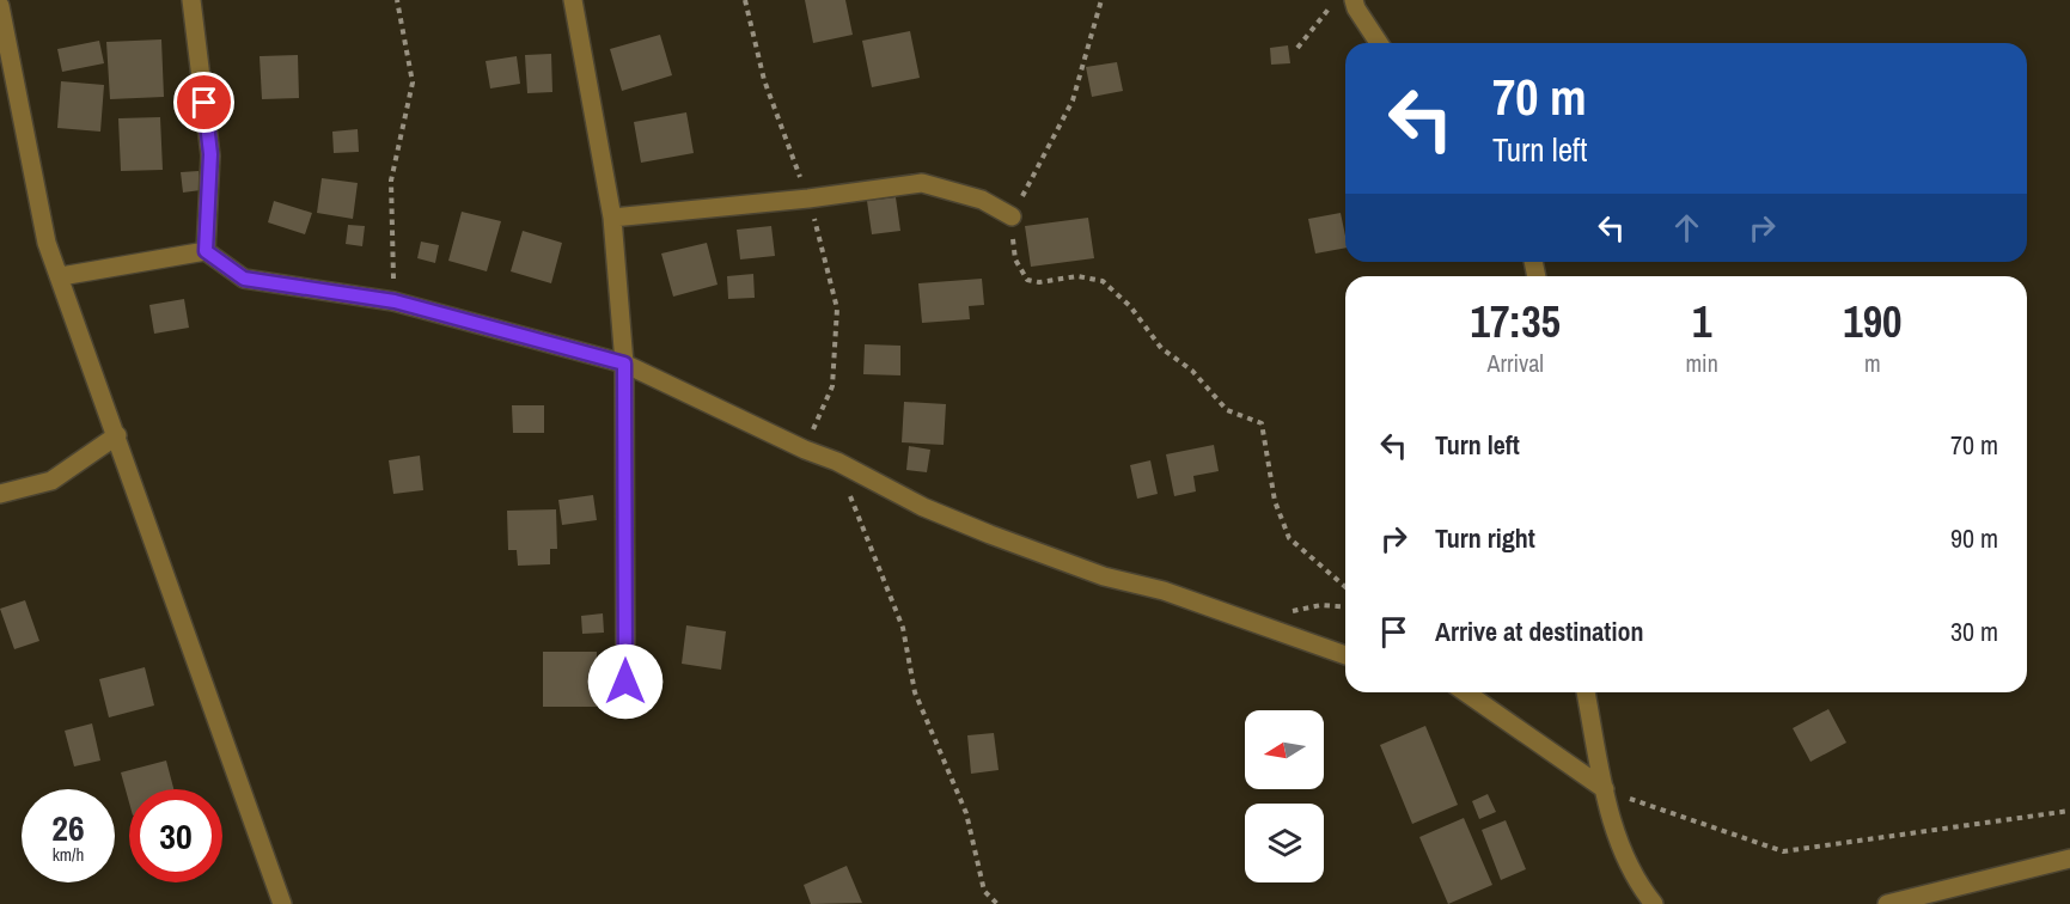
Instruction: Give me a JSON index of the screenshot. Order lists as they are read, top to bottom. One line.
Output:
{"north":"left","page":{"turn":["70 m","Turn left"],"eta":["17:35","Arrival","1","min","190","m"],"list":[{"name":"Turn left","value":"70 m"},{"name":"Turn right","value":"90 m"},{"name":"Arrive at destination","value":"30 m"}],"speed":"26 km/h","limit":"30"}}
